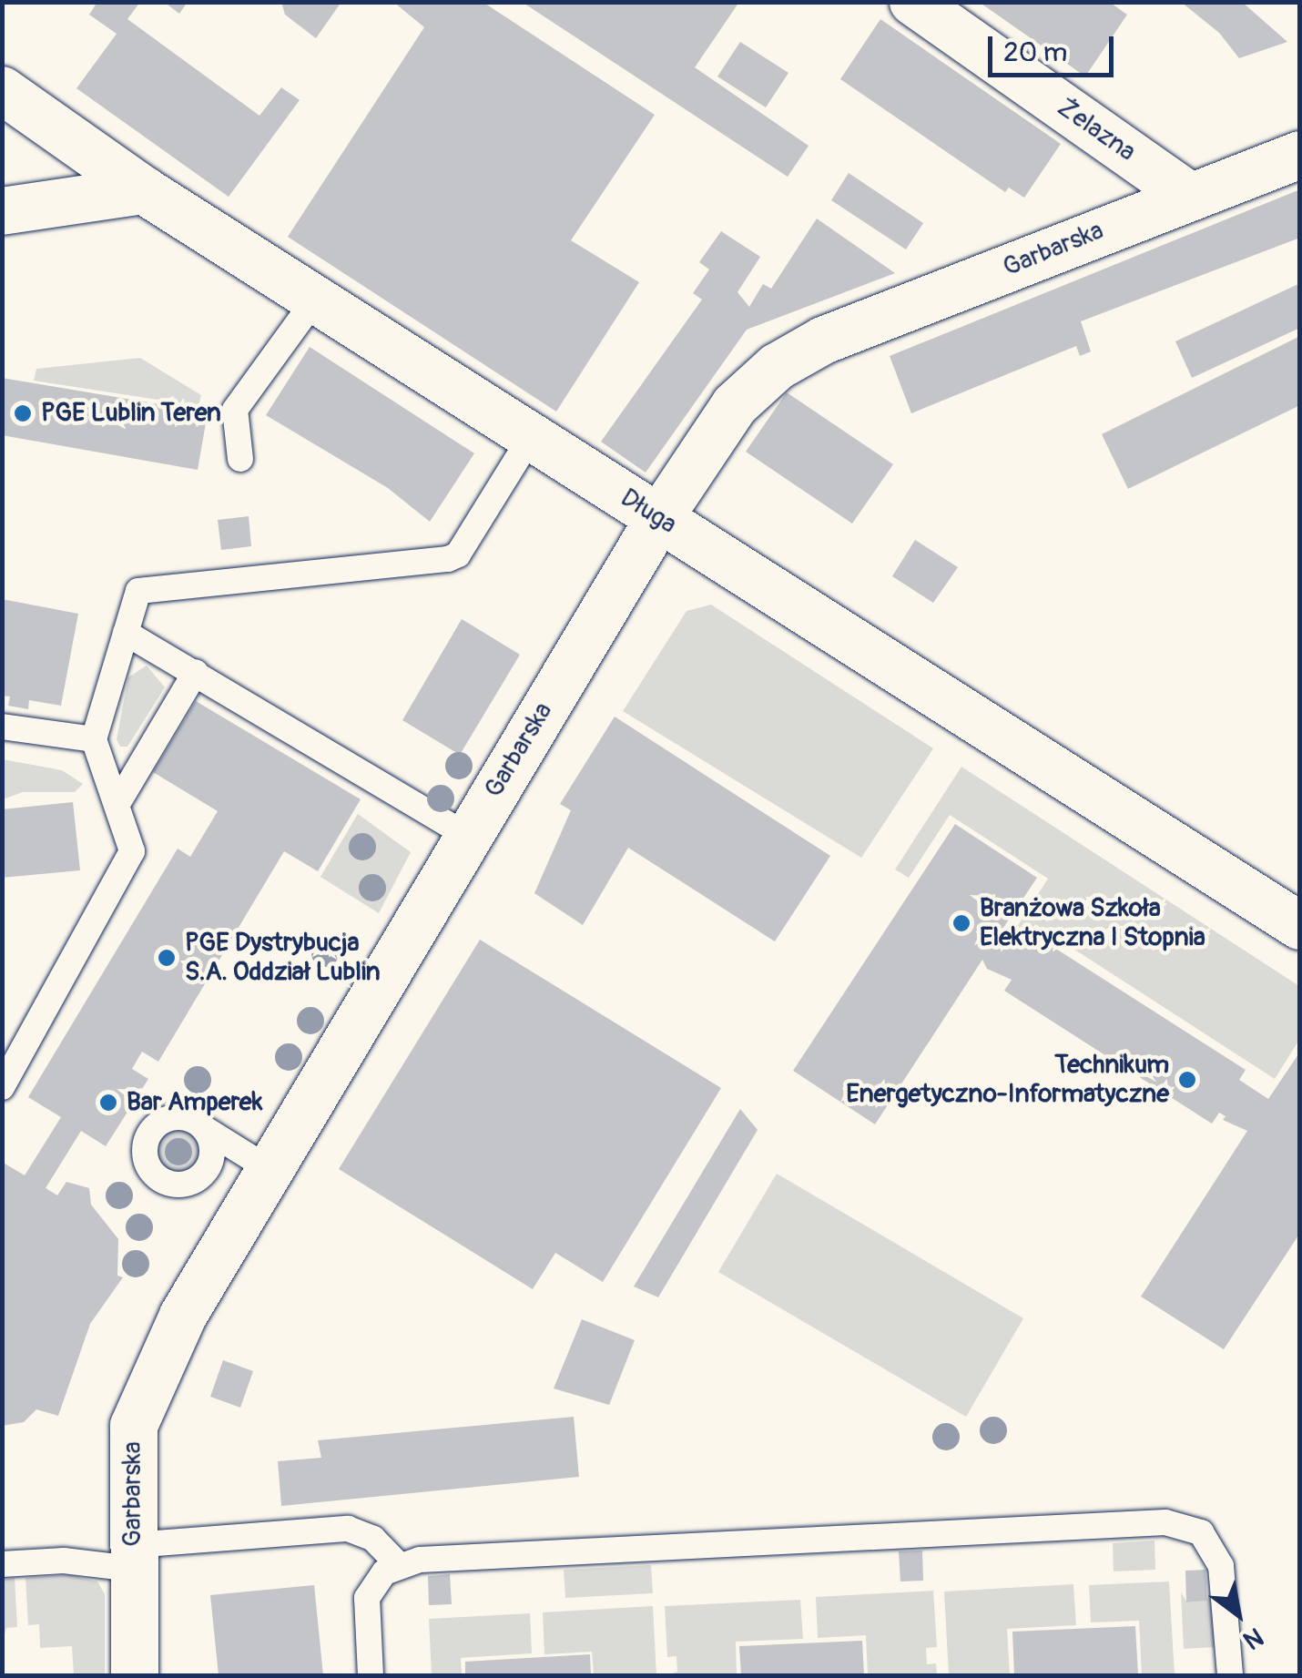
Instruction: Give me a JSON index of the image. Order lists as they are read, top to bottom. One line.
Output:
{"streets":{"street":["Żelazna","Garbarska","Długa"]},"crossings":[["Żelazna","Garbarska"],["Garbarska","Długa"]],"places":["PGE Lublin Teren","Branżowa Szkoła Elektryczna I Stopnia","PGE Dystrybucja S.A. Oddział Lublin","Technikum Energetyczno-Informatyczne","Bar Amperek"],"scale_bar":"20 m","north":"bottom right"}
